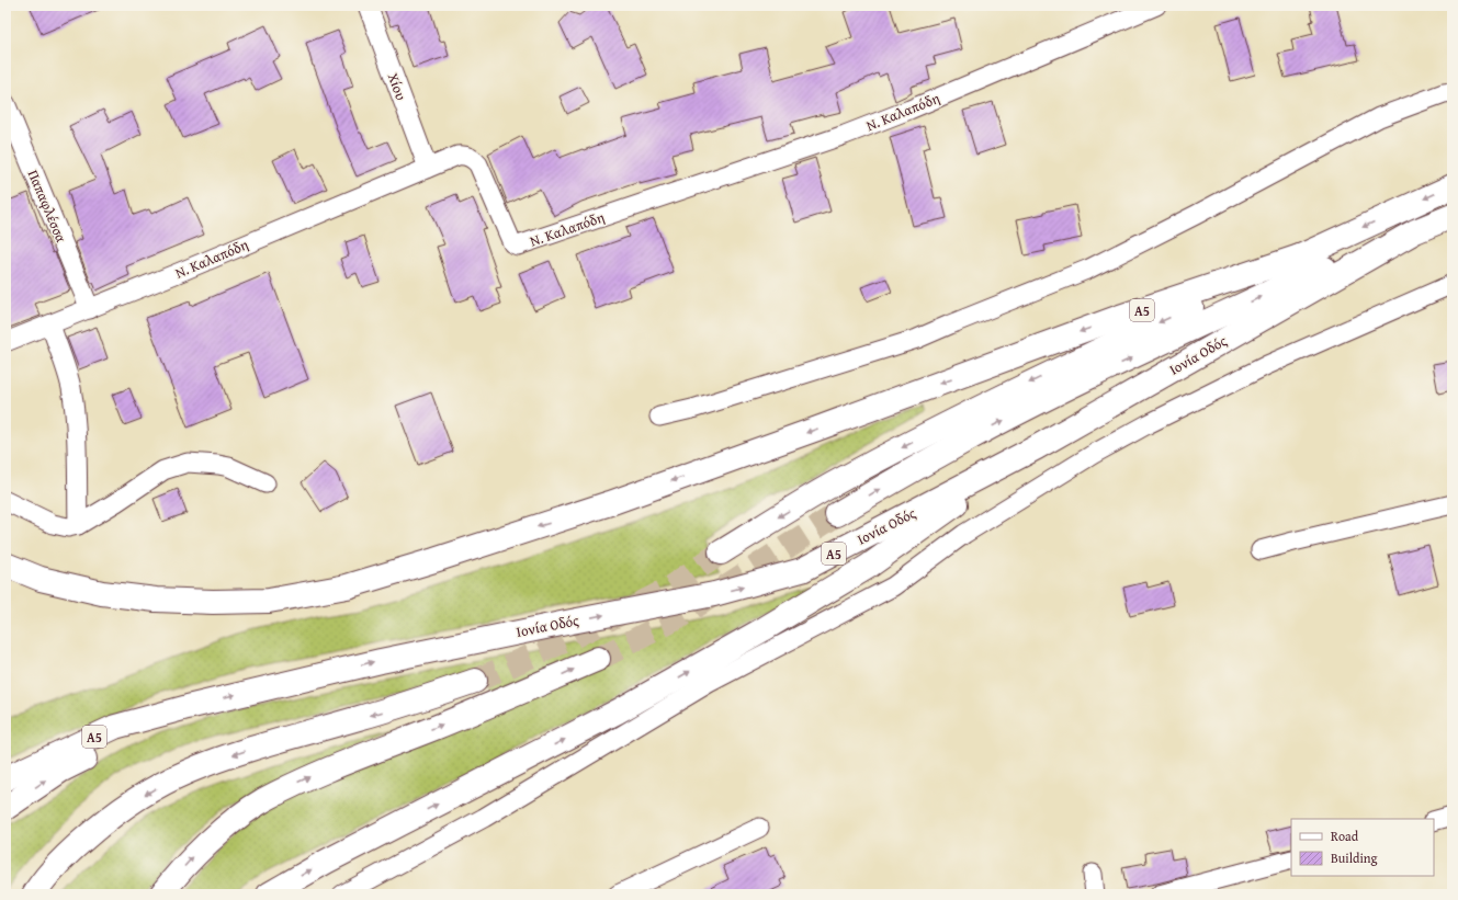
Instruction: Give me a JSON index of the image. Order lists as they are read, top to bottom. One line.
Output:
{"streets":{"highway":["Α5","Ιονία Οδός"],"street":["Χίου","Ν. Καλαπόδη","Παπαφλέσσα"]},"crossings":[["Χίου","Ν. Καλαπόδη"],["Ν. Καλαπόδη","Παπαφλέσσα"],["Α5","Ιονία Οδός"]],"legend":["Road","Building"]}
